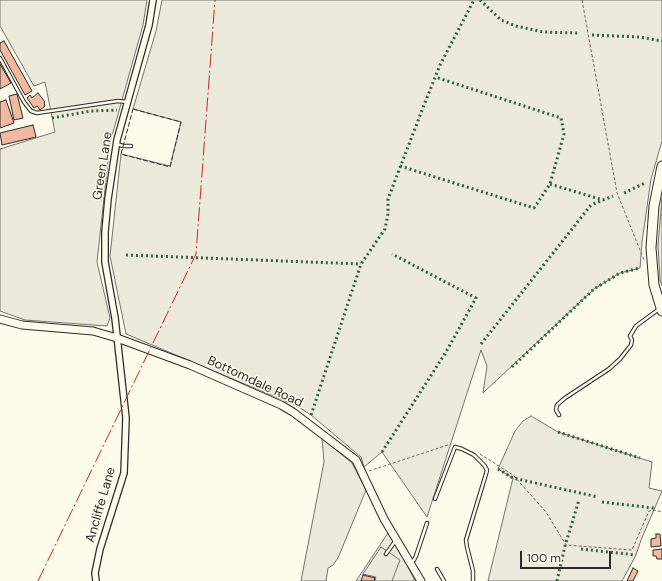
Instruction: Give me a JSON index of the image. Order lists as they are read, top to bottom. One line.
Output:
{"streets":{"street":["Green Lane","Bottomdale Road","Ancliffe Lane"]},"crossings":[["Green Lane","Bottomdale Road"],["Green Lane","Ancliffe Lane"],["Bottomdale Road","Ancliffe Lane"]],"scale_bar":"100 m"}
